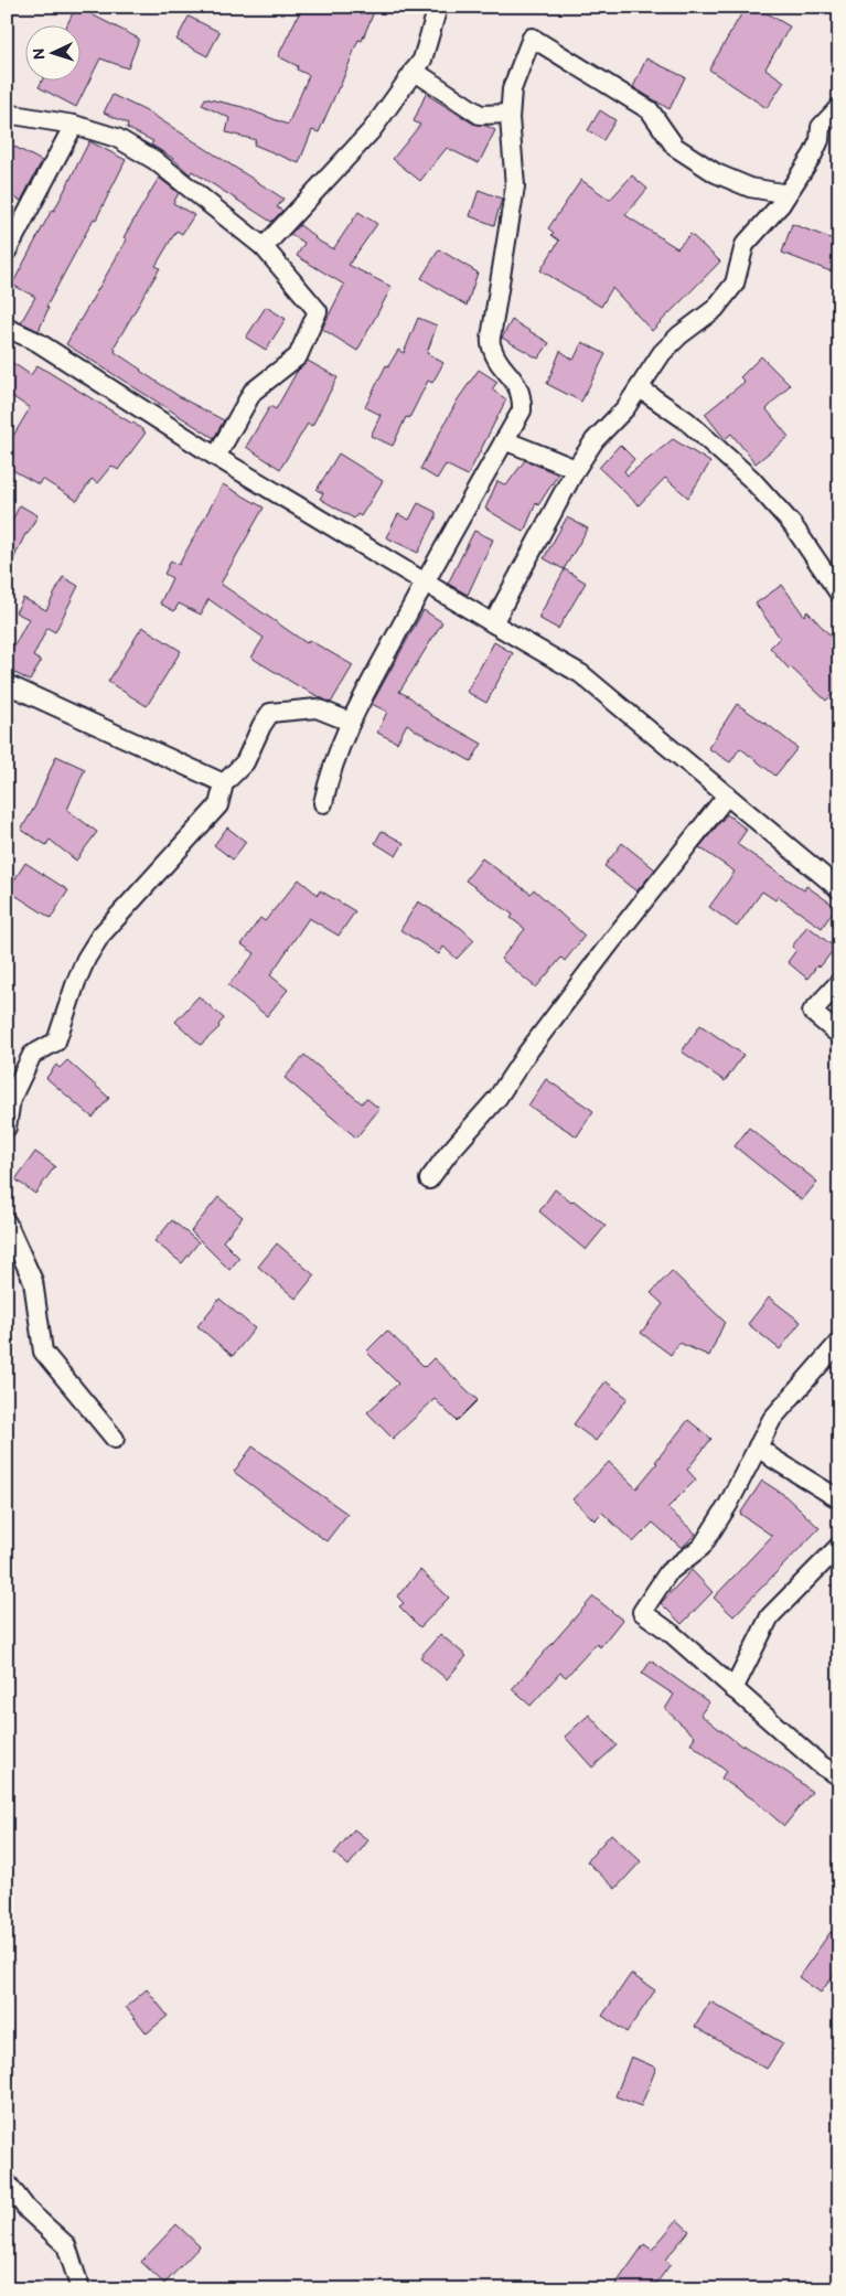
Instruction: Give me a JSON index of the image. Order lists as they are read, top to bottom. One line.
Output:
{"north":"left"}
